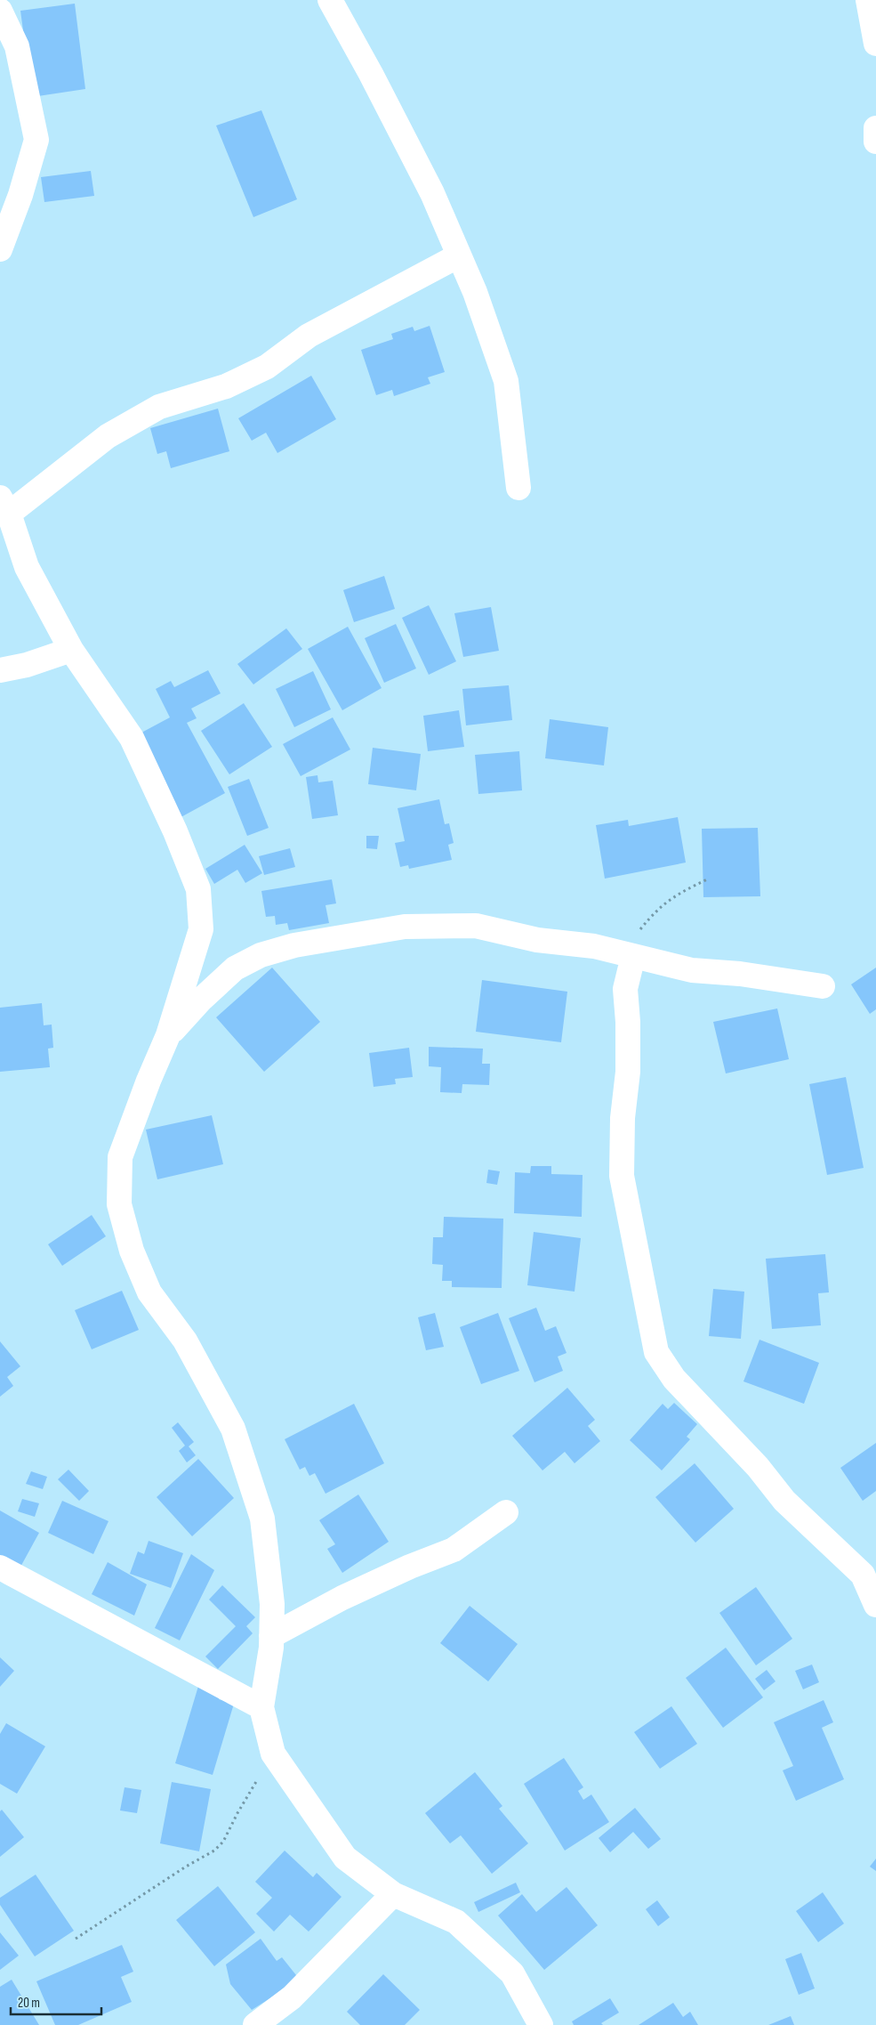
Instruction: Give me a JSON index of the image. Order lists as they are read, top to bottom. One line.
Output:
{"scale_bar":"20 m"}
